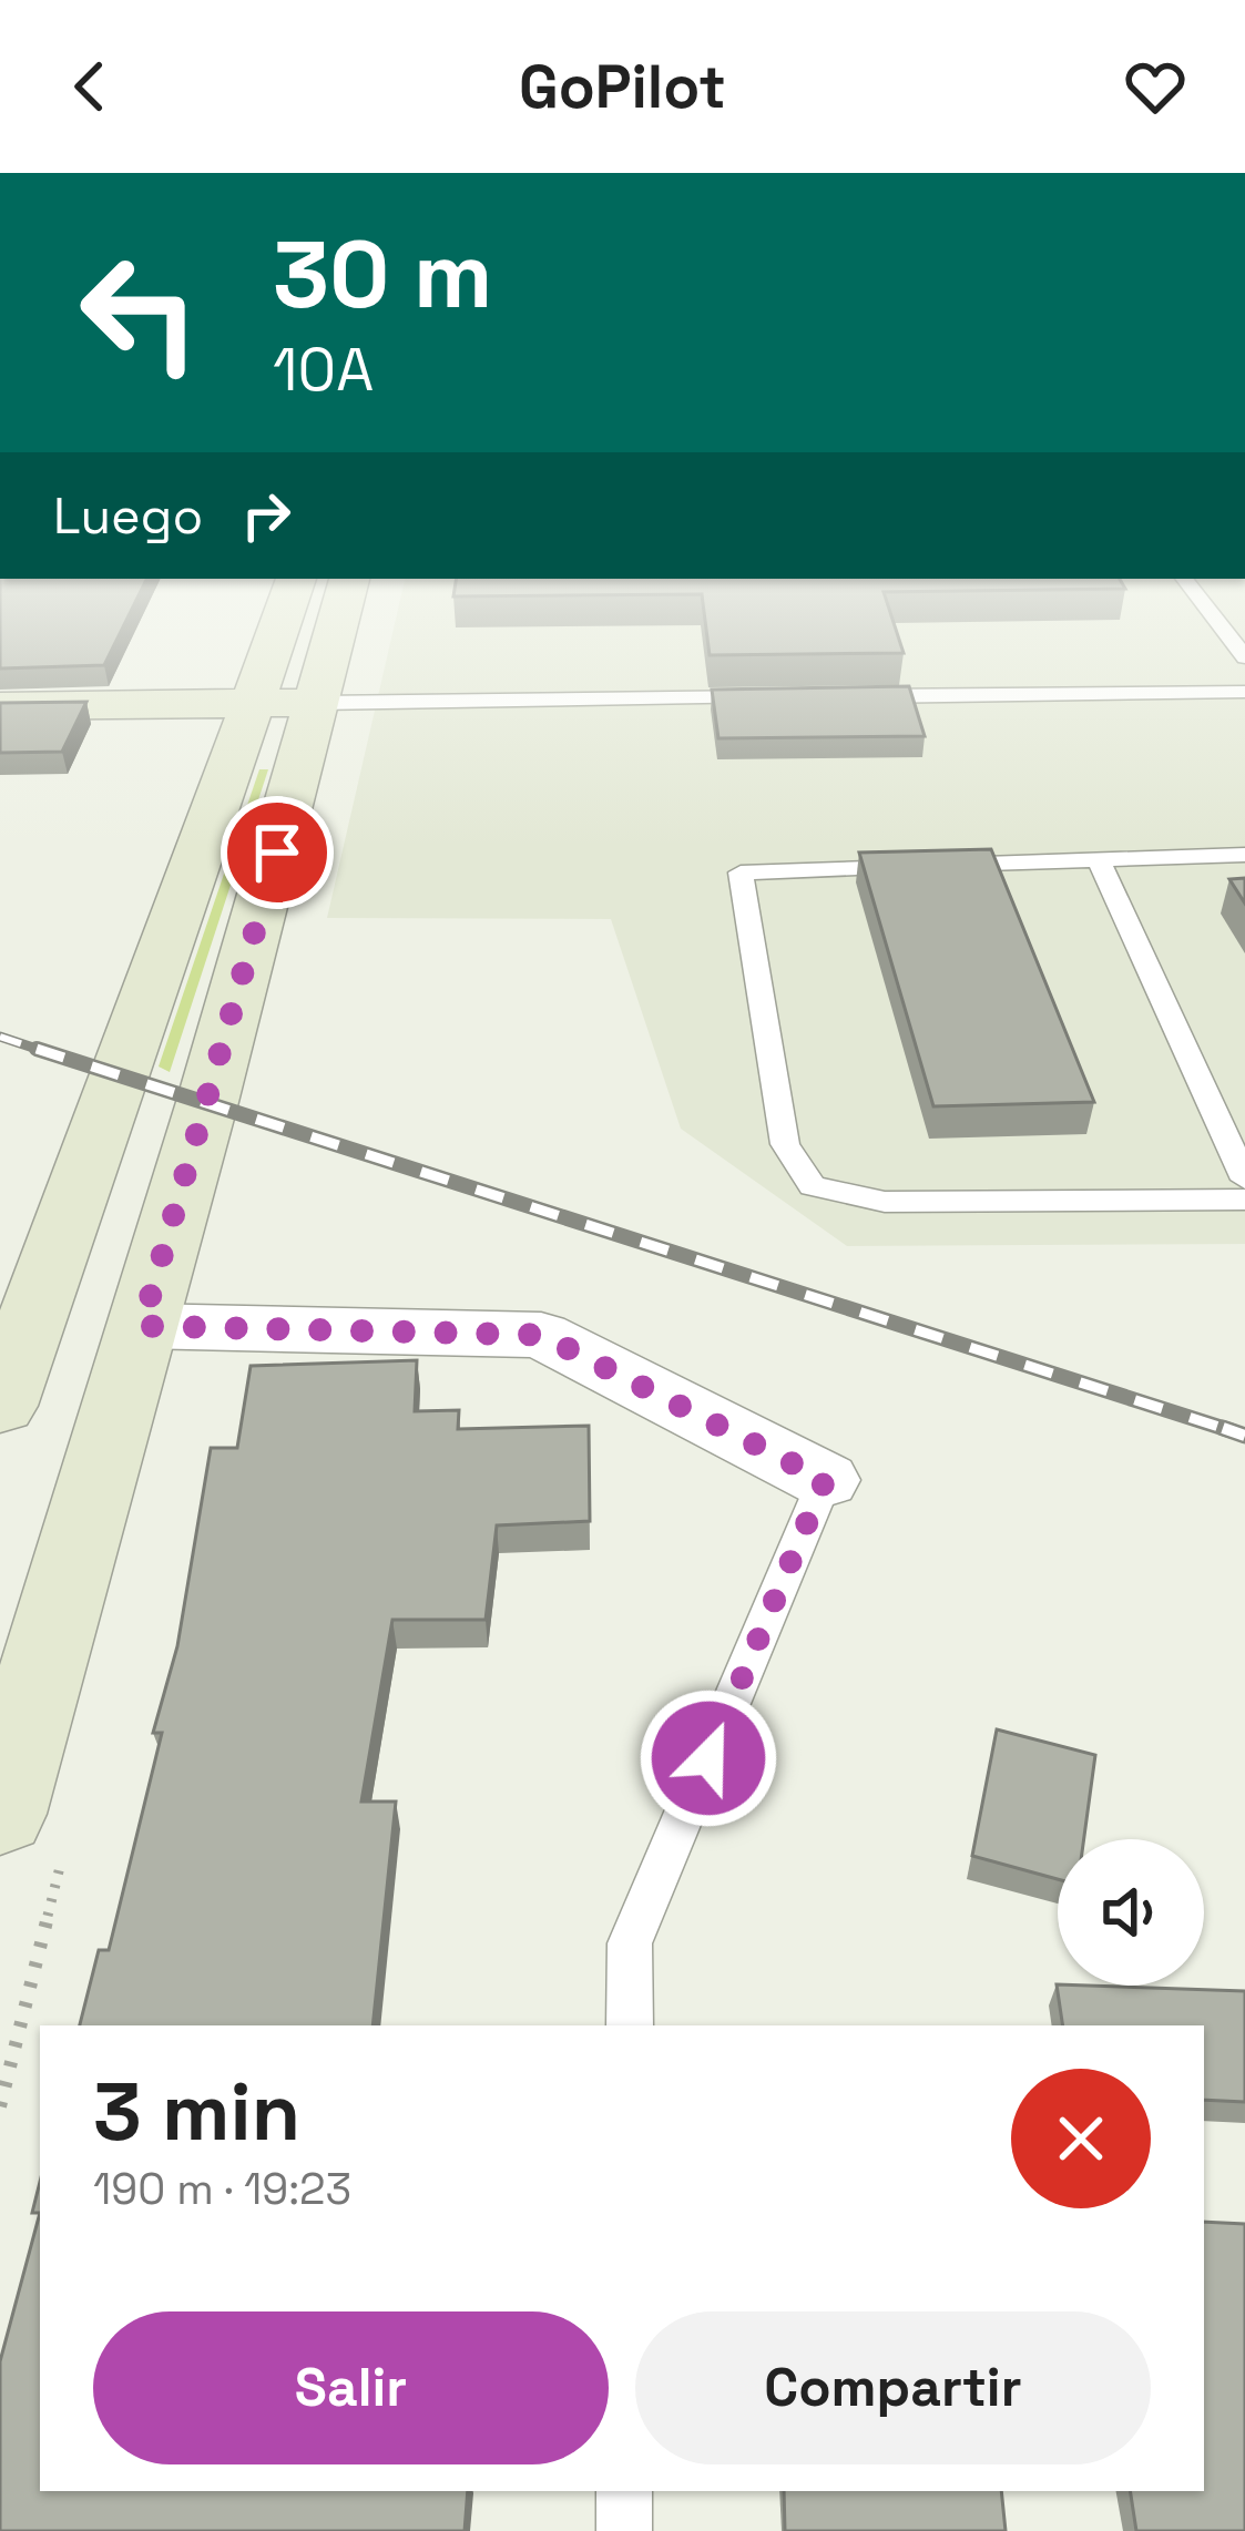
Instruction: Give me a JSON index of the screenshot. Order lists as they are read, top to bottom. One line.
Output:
{"page":{"header":"GoPilot","turn":["30 m","10A"],"then":"Luego","heading":["3 min","190 m · 19:23"],"buttons":["Salir","Compartir"]}}
